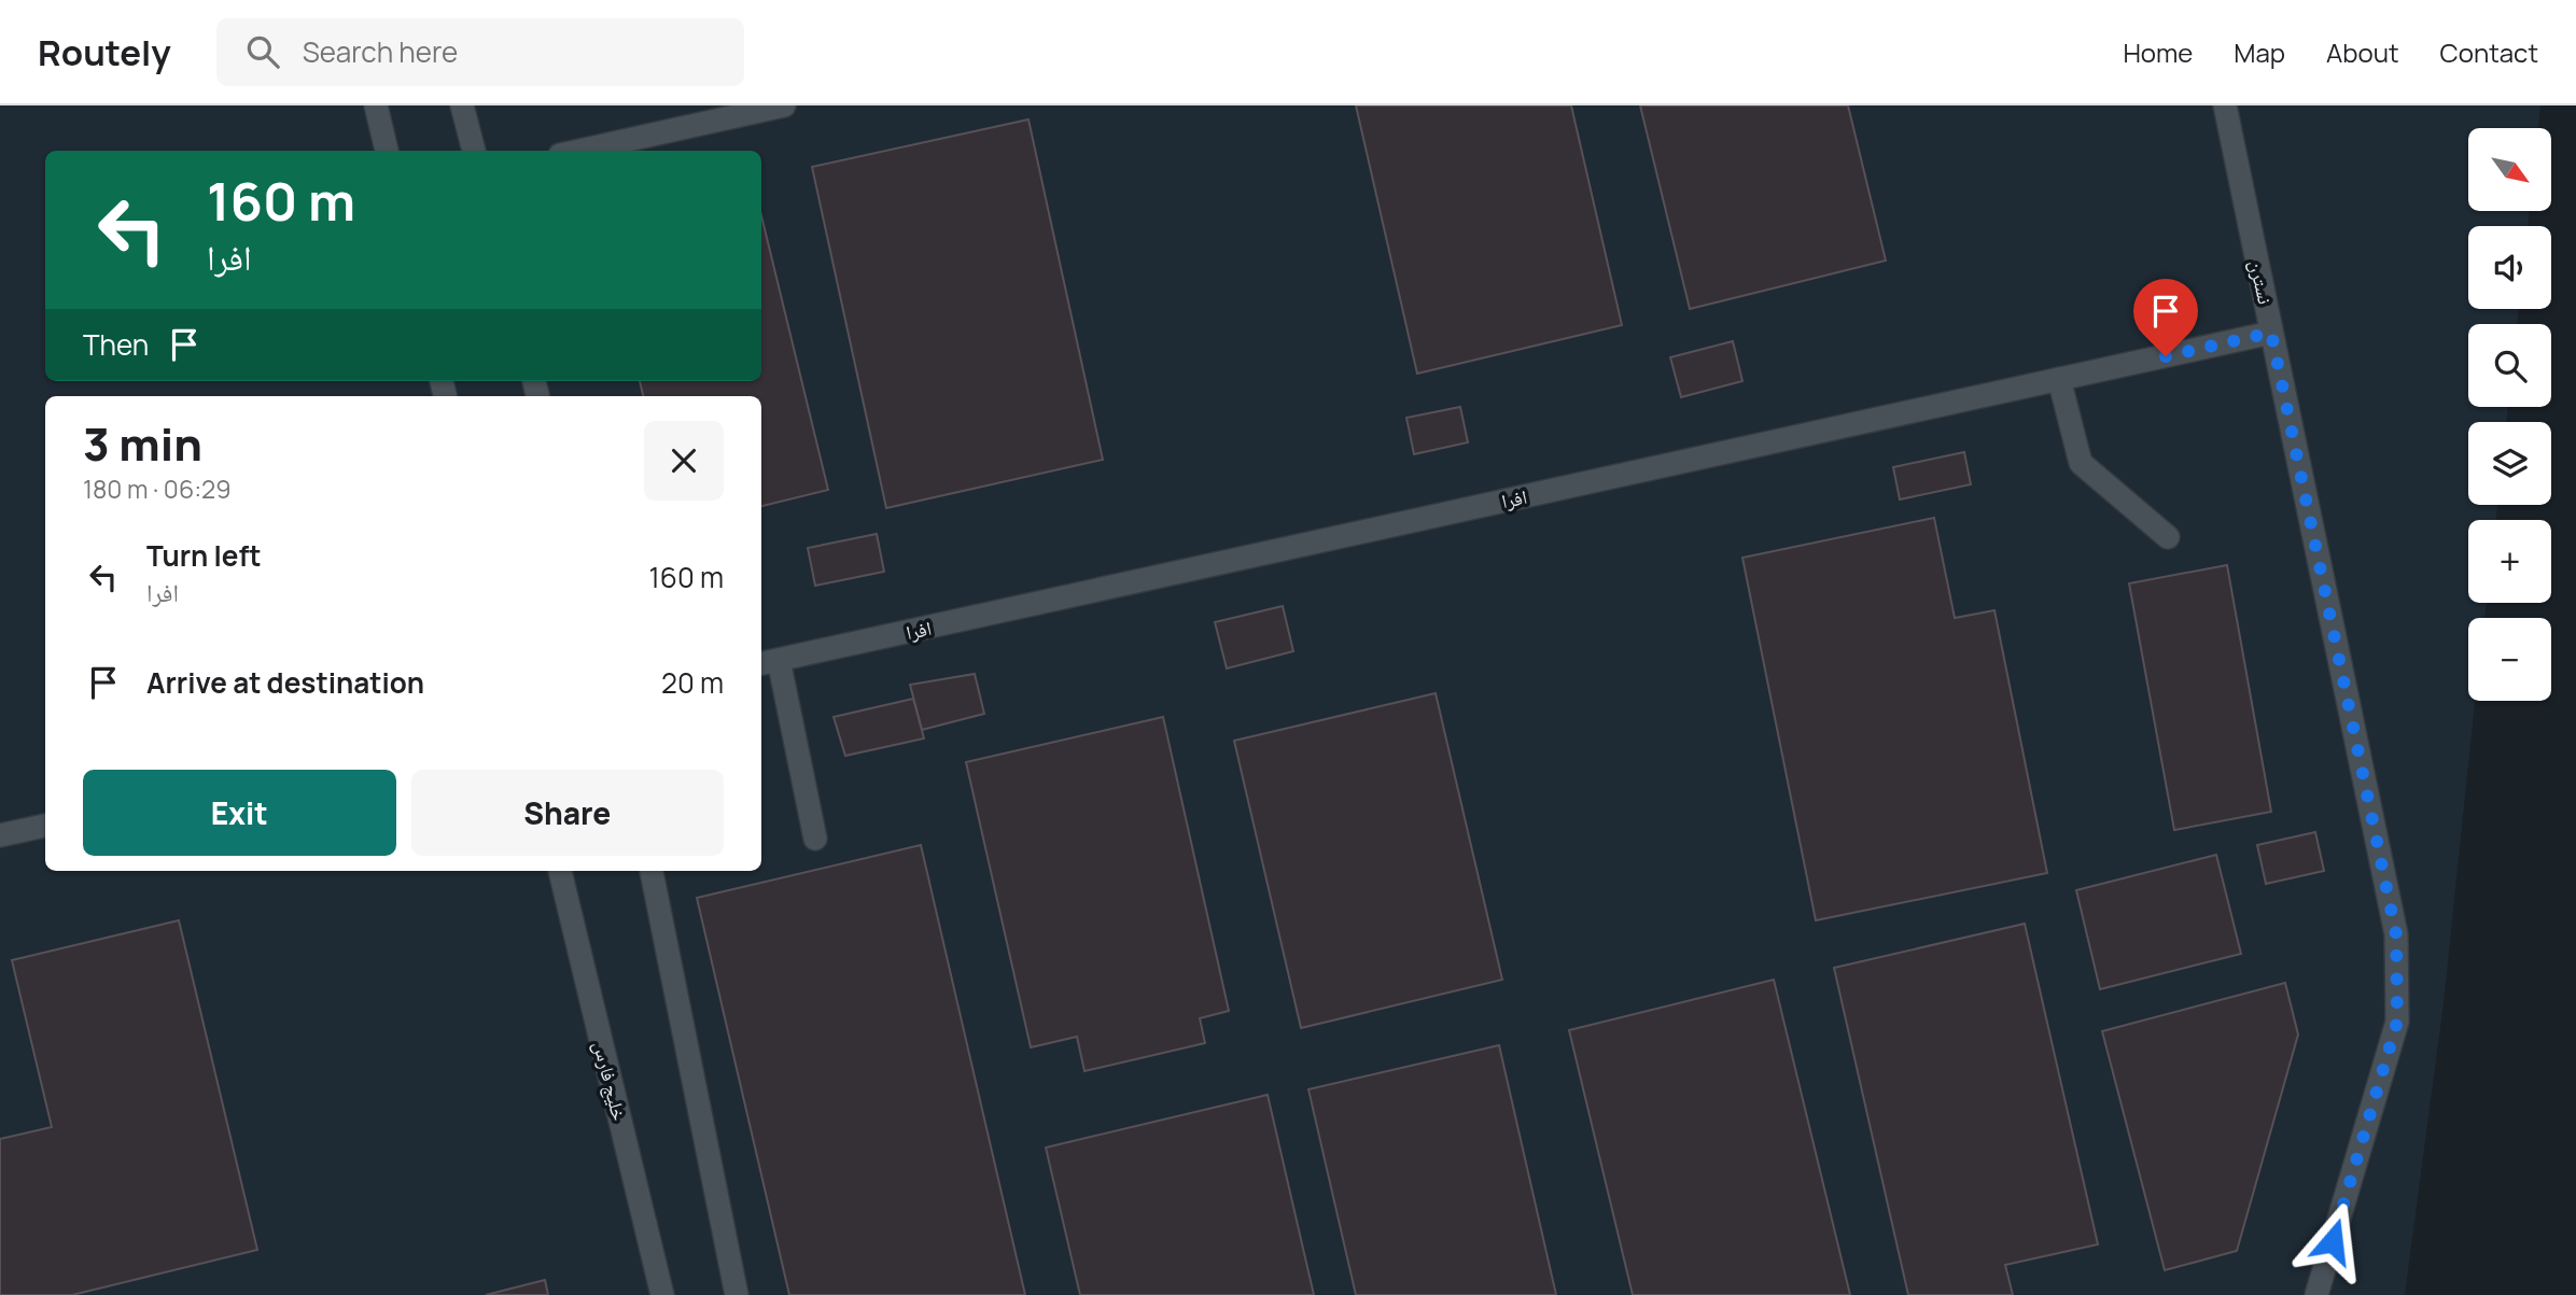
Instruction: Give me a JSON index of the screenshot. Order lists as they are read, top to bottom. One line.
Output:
{"streets":{"lane":["نسترن","افرا","خلیج فارس"]},"crossings":[["نسترن","افرا"]],"north":"bottom right","page":{"header":"Routely","search":"Search here","nav":["Home","Map","About","Contact"],"map_buttons":["+","−"],"turn":["160 m","افرا"],"then":"Then","heading":["3 min","180 m · 06:29"],"list":[{"name":"Turn left","note":"افرا","value":"160 m"},{"name":"Arrive at destination","value":"20 m"}],"buttons":["Exit","Share"]}}
